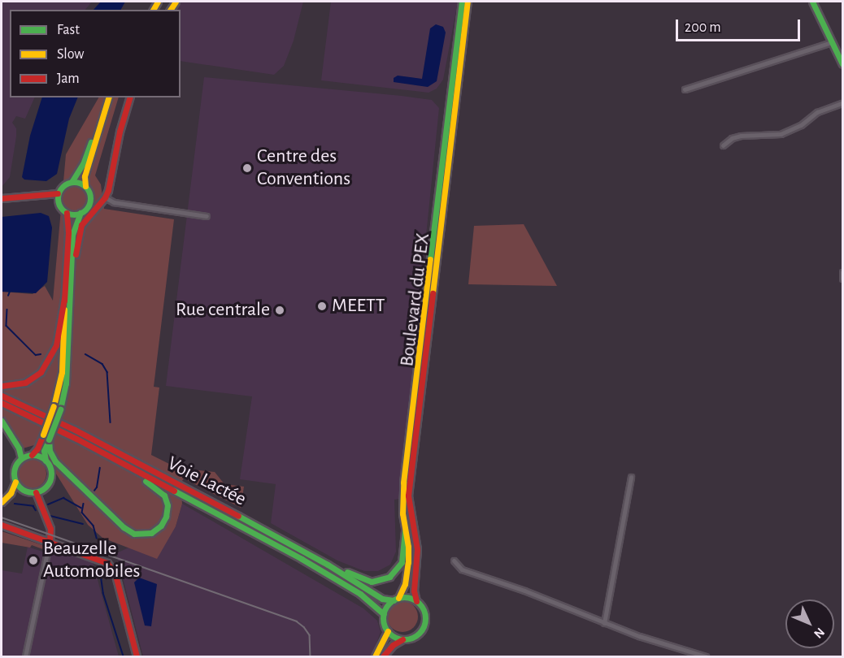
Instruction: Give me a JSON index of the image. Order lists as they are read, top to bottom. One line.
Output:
{"streets":{"main road":["Boulevard du PEX","Voie Lactée"]},"crossings":[["Boulevard du PEX","Voie Lactée"]],"places":["Centre des Conventions","MEETT","Rue centrale","Beauzelle Automobiles"],"legend":["Fast","Slow","Jam"],"scale_bar":"200 m","north":"bottom right"}
